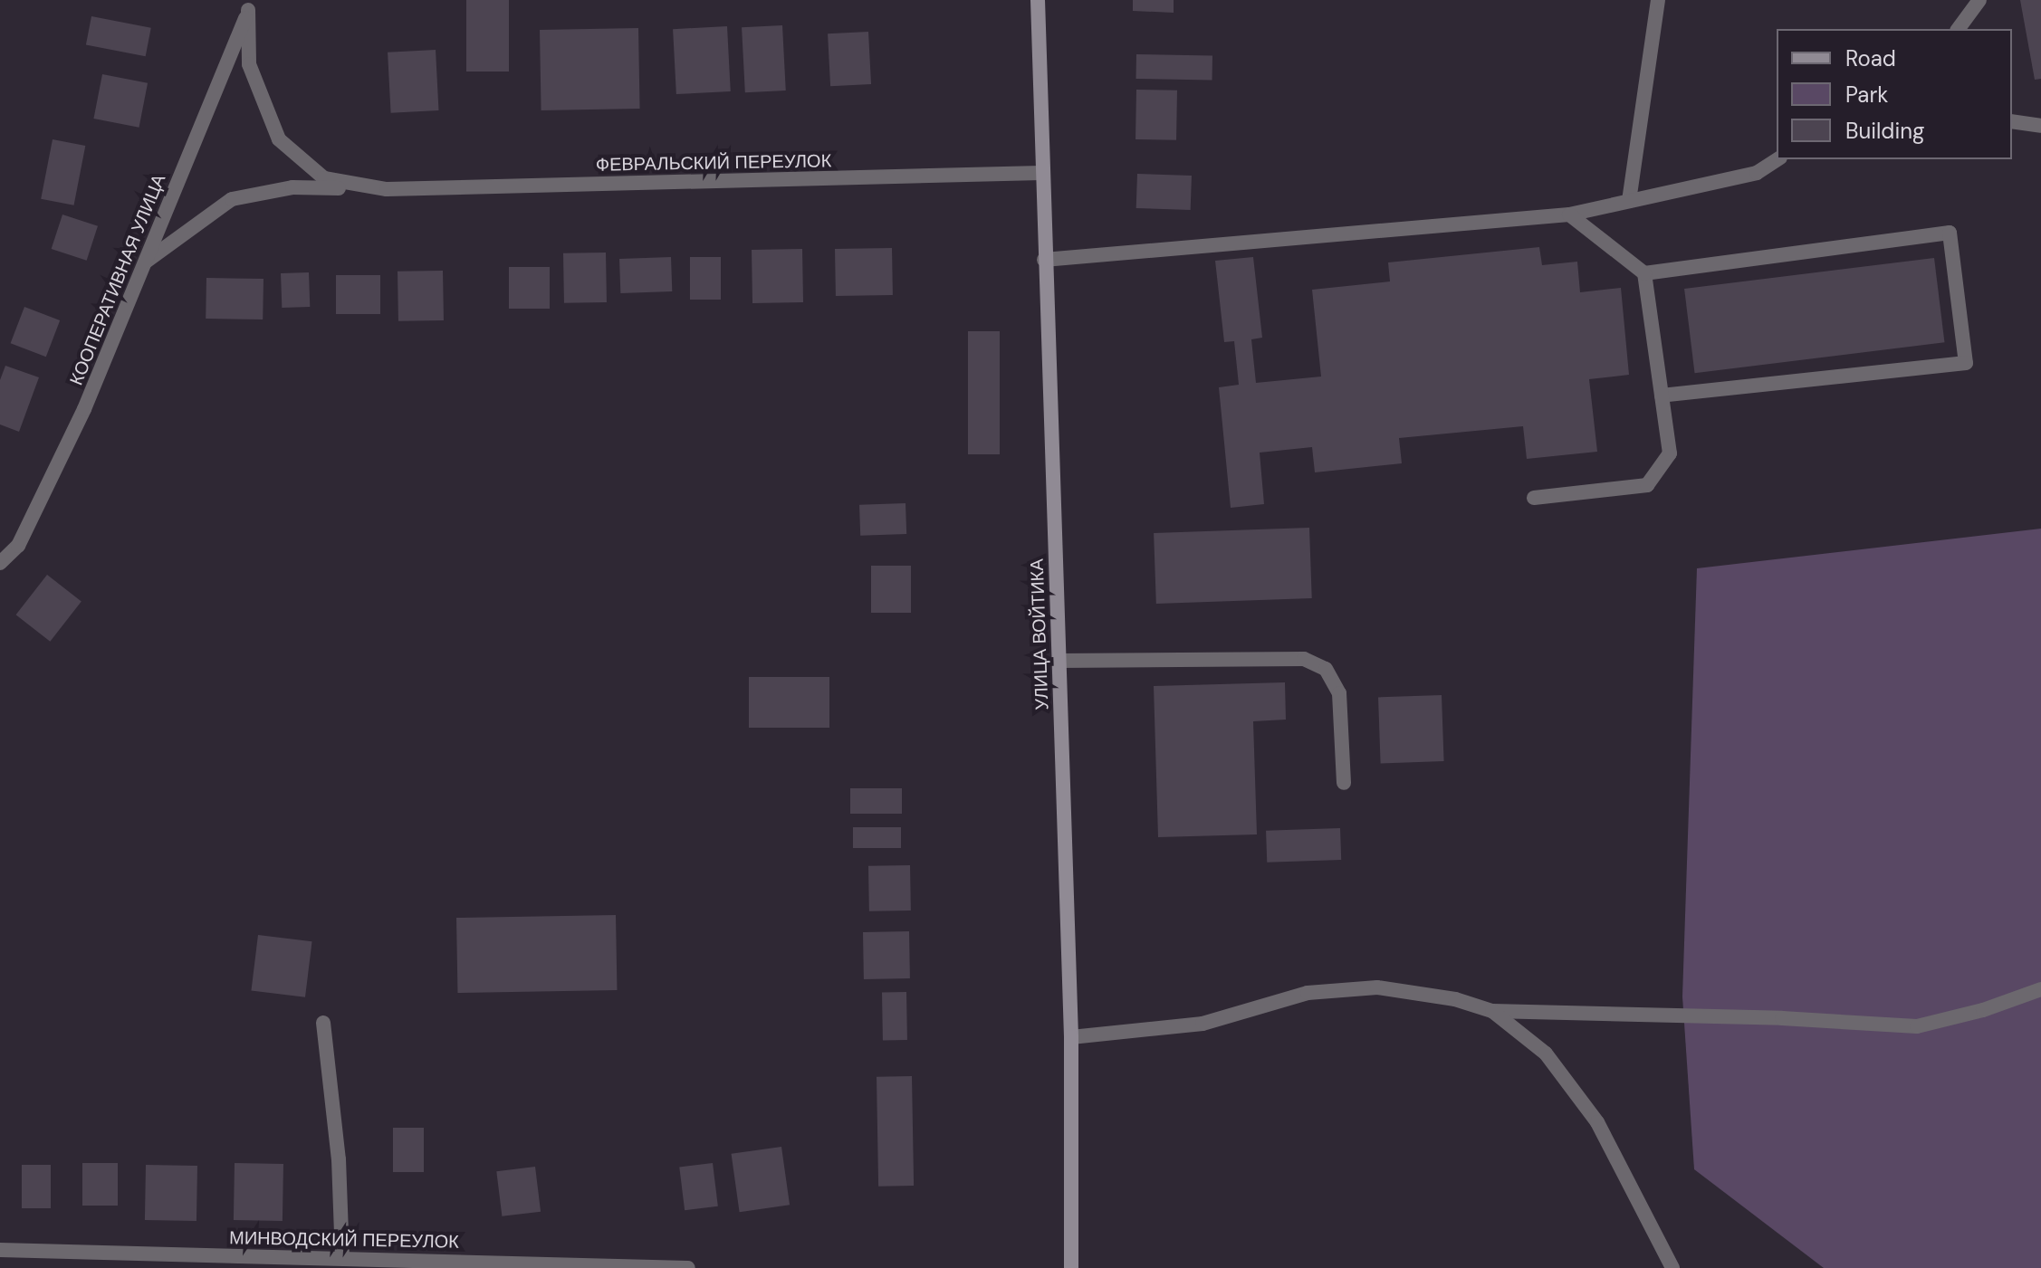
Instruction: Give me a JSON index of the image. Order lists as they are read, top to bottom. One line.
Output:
{"streets":{"main road":["УЛИЦА ВОЙТИКА"],"street":["ФЕВРАЛЬСКИЙ ПЕРЕУЛОК","КООПЕРАТИВНАЯ УЛИЦА","МИНВОДСКИЙ ПЕРЕУЛОК"]},"crossings":[["ФЕВРАЛЬСКИЙ ПЕРЕУЛОК","КООПЕРАТИВНАЯ УЛИЦА"],["ФЕВРАЛЬСКИЙ ПЕРЕУЛОК","УЛИЦА ВОЙТИКА"]],"legend":["Road","Park","Building"]}
